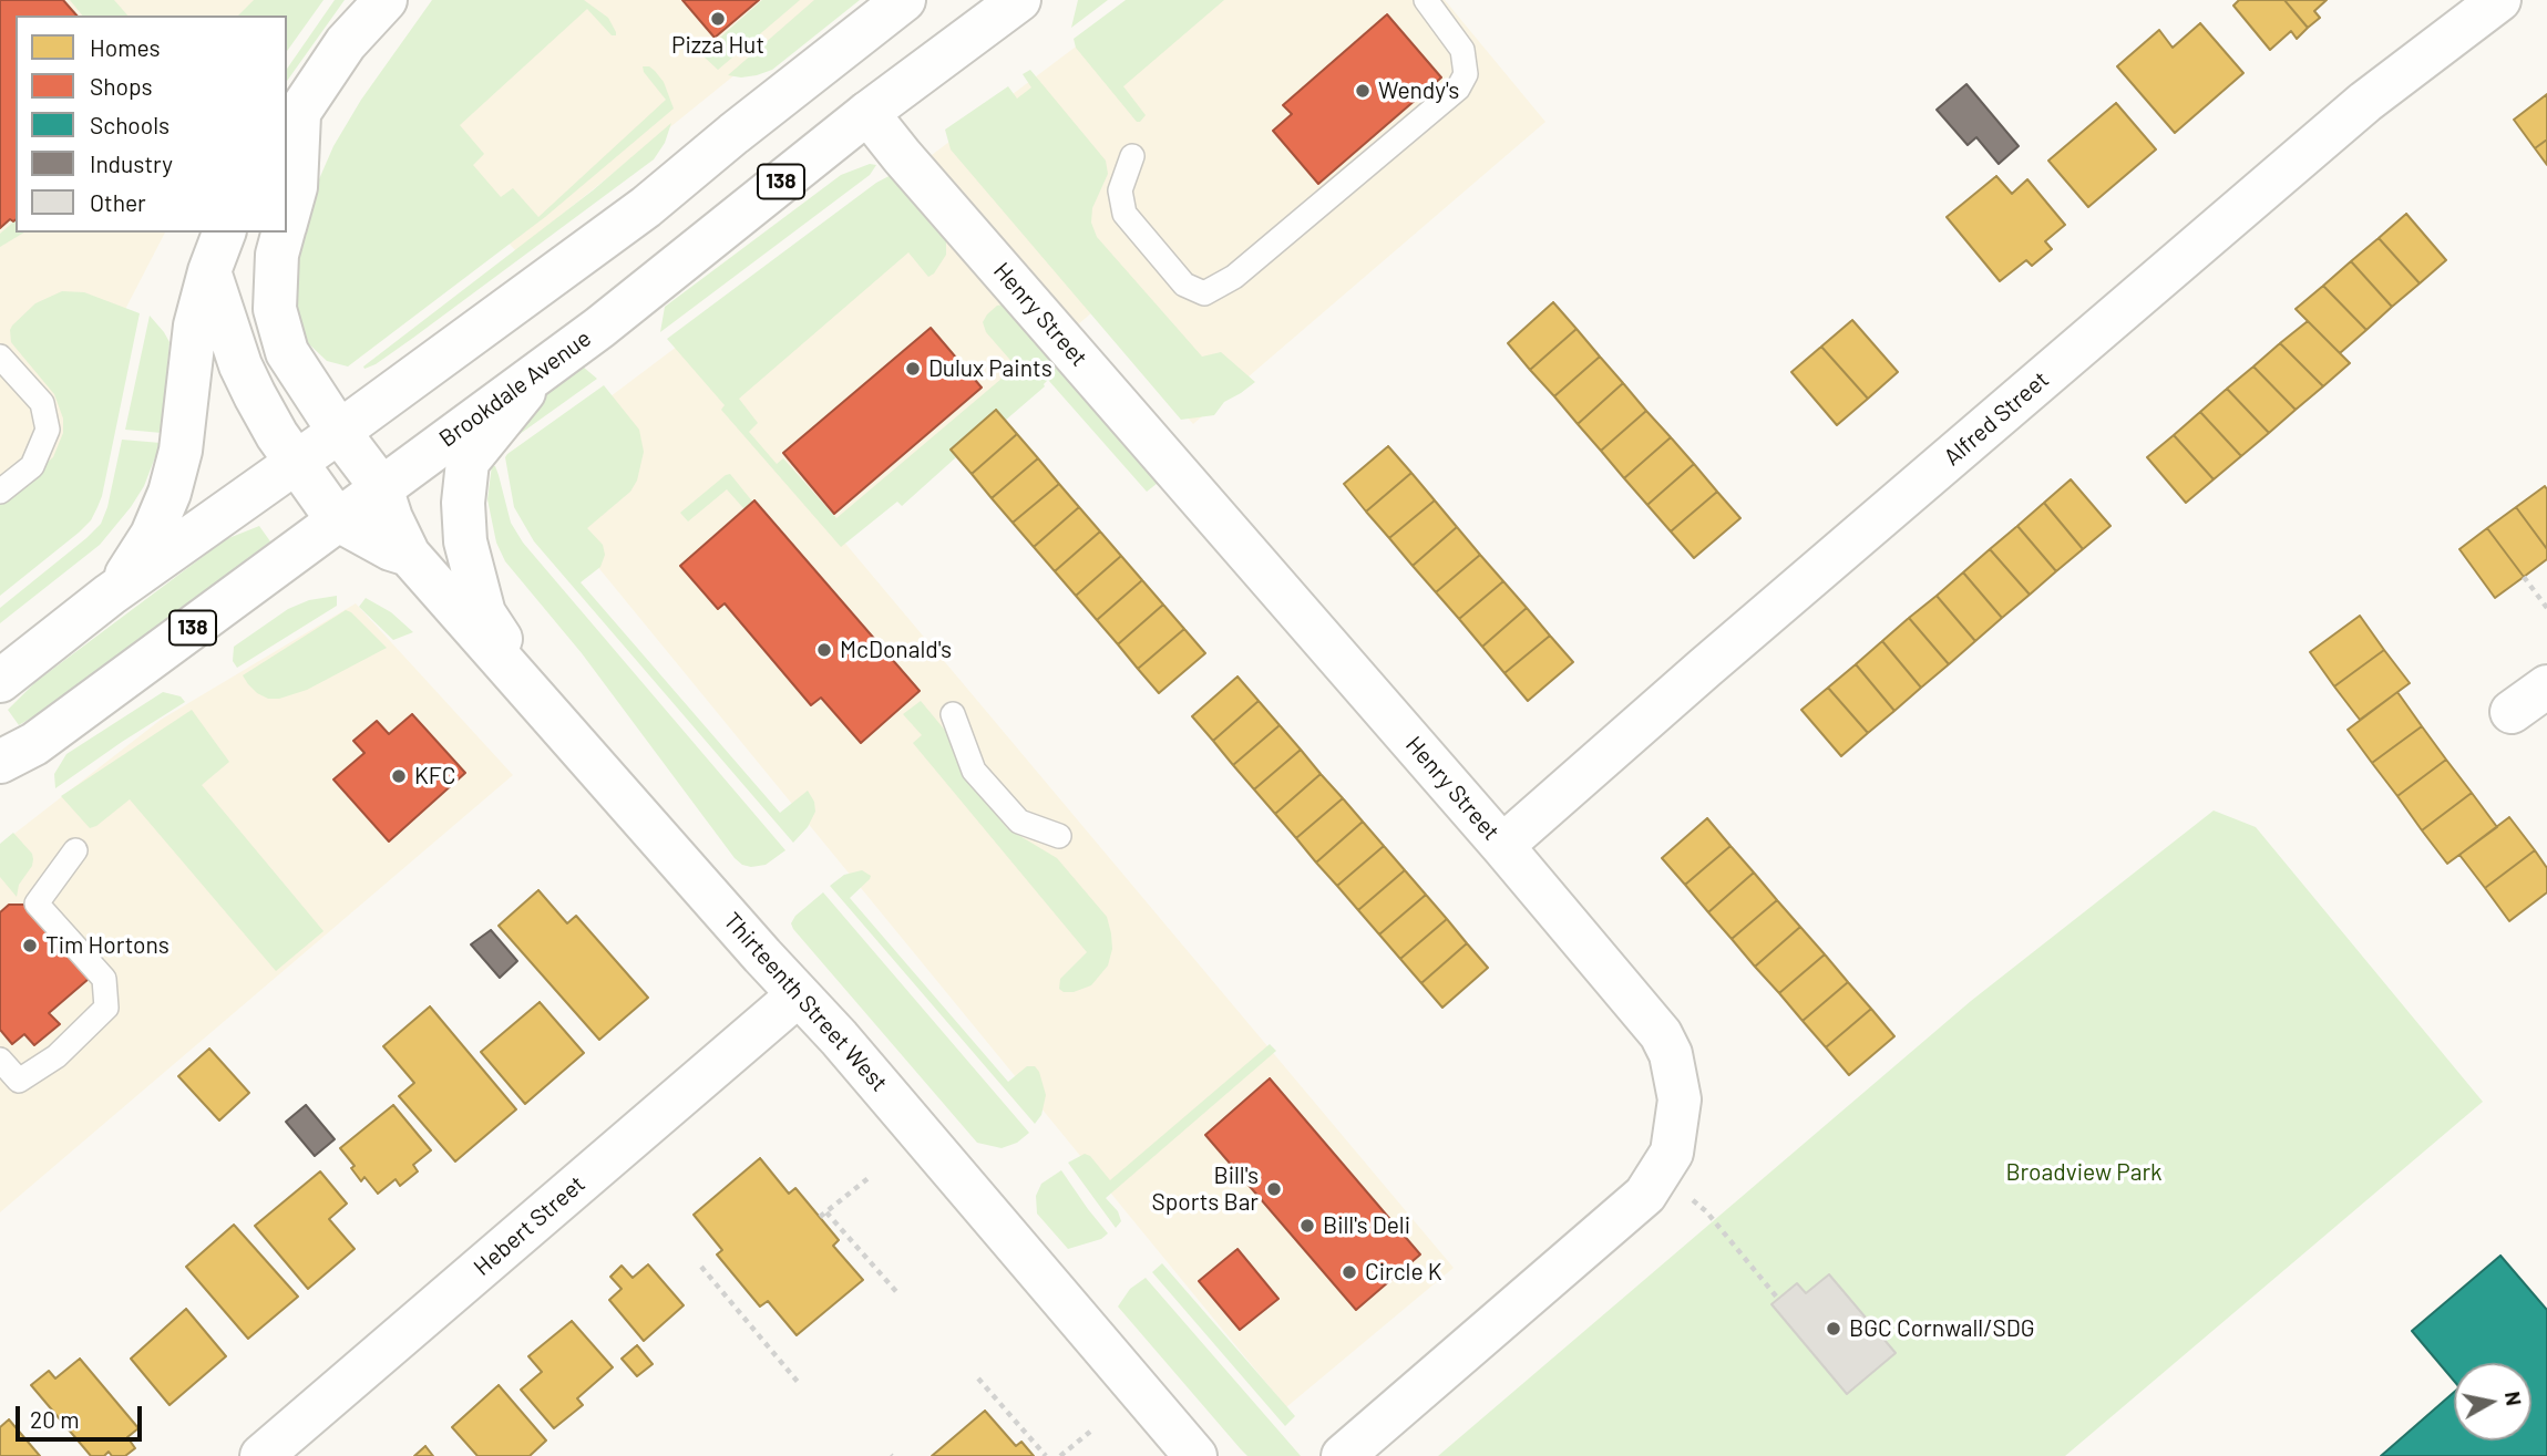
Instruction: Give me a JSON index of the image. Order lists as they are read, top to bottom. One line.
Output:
{"streets":{"street":["138","Henry Street","Brookdale Avenue","Alfred Street","Thirteenth Street West","Hebert Street"]},"crossings":[["Henry Street","Brookdale Avenue"],["Henry Street","Alfred Street"],["Brookdale Avenue","Thirteenth Street West"],["Thirteenth Street West","Hebert Street"]],"parks":["Broadview Park"],"places":["Pizza Hut","Wendy's","Dulux Paints","McDonald's","KFC","Tim Hortons","Bill's Sports Bar","Bill's Deli","Circle K","BGC Cornwall/SDG"],"legend":["Homes","Shops","Schools","Industry","Other"],"scale_bar":"20 m","north":"right"}
